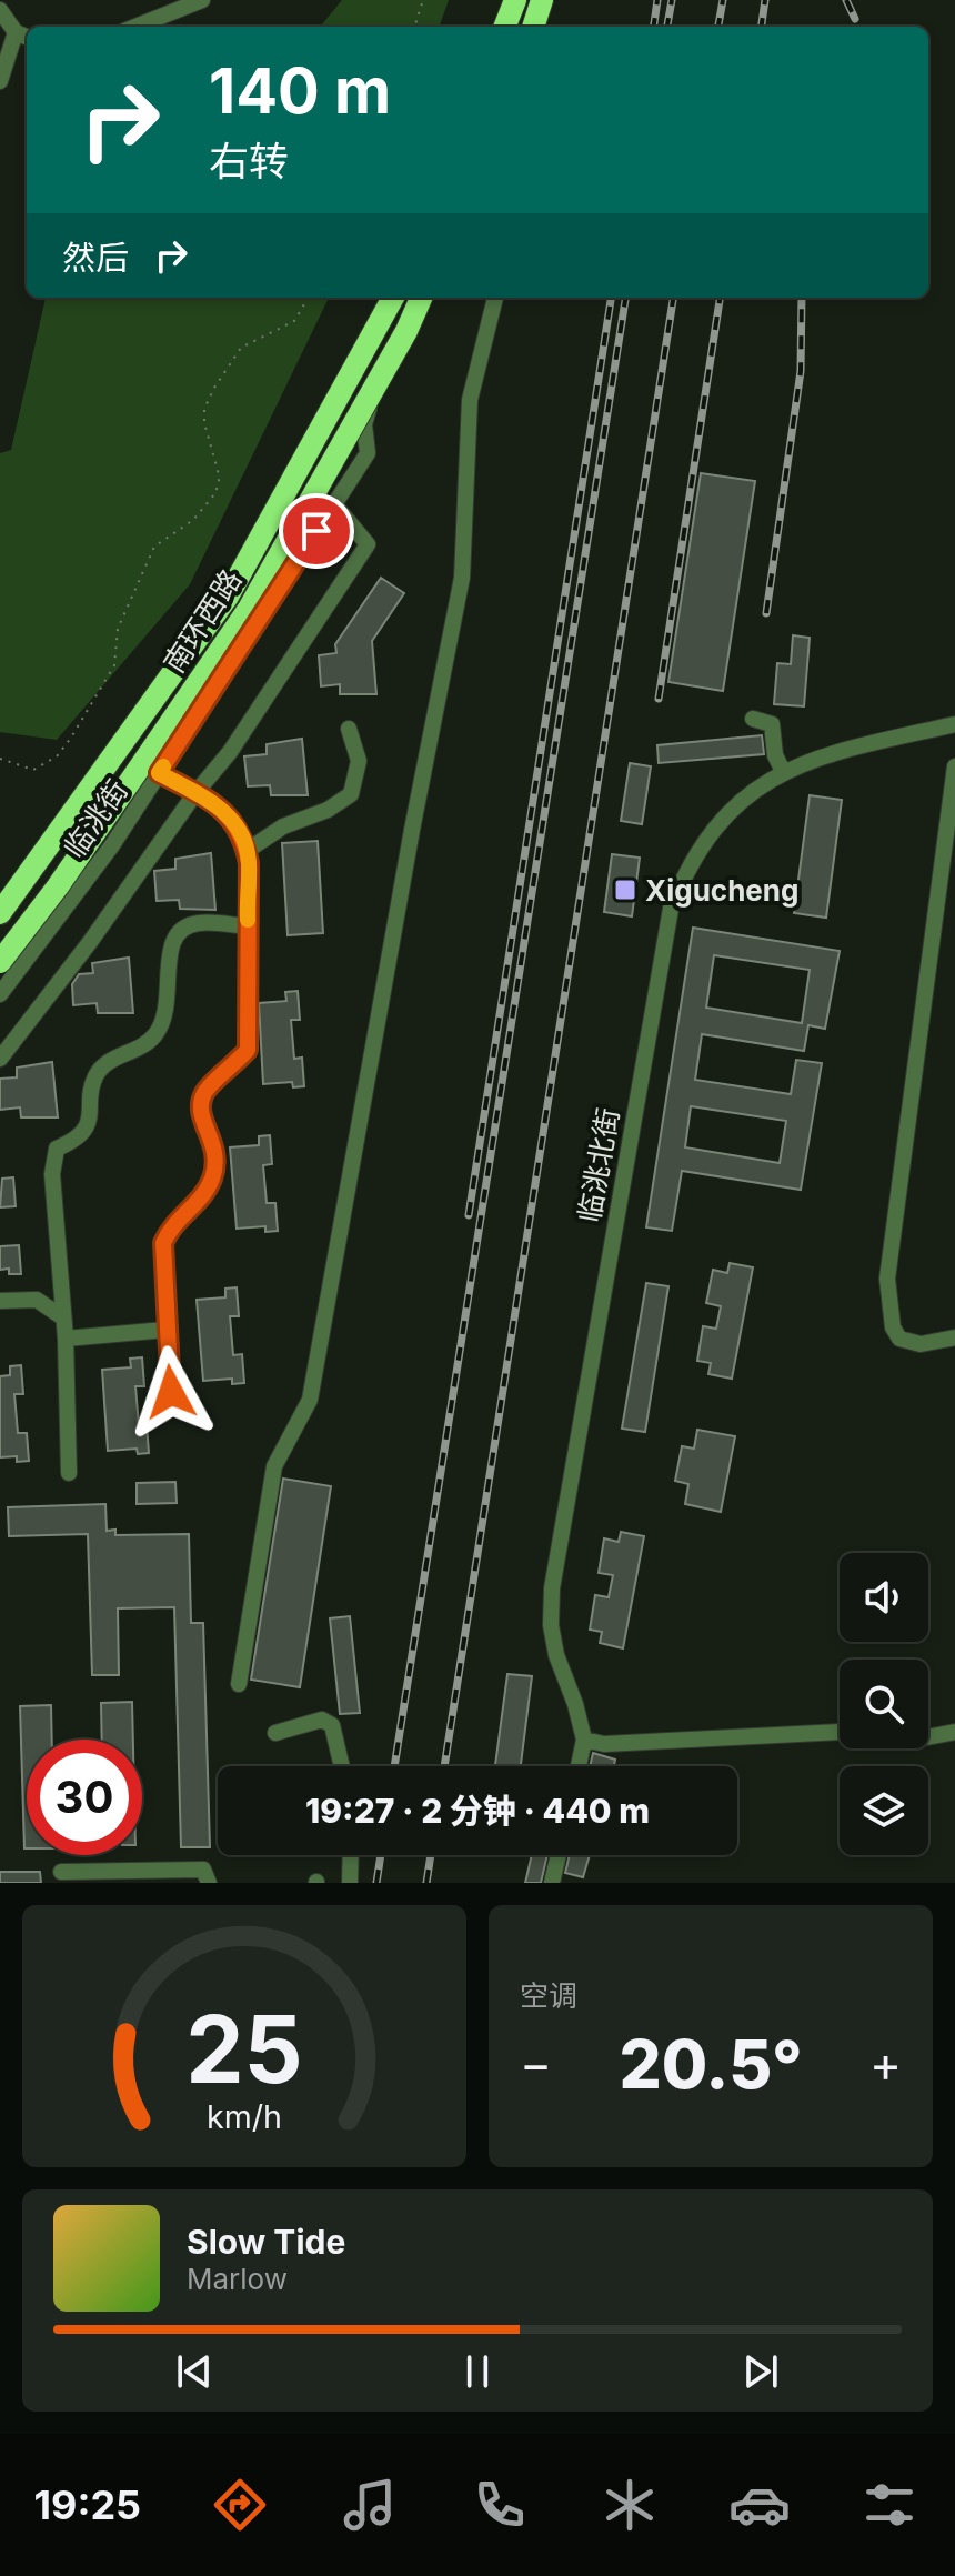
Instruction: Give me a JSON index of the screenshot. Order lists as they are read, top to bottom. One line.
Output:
{"streets":{"highway":["南环西路"],"street":["临洮街","临洮北街"]},"places":{"transit":["Xigucheng"]},"page":{"turn":["140 m","右转"],"then":"然后","limit":"30","trip":"19:27 · 2 分钟 · 440 m","tile":"空调","heat":["−","20.5°","+"],"song":["Slow Tide","Marlow"],"tabs":"19:25","gauge":["25","km/h"]}}
